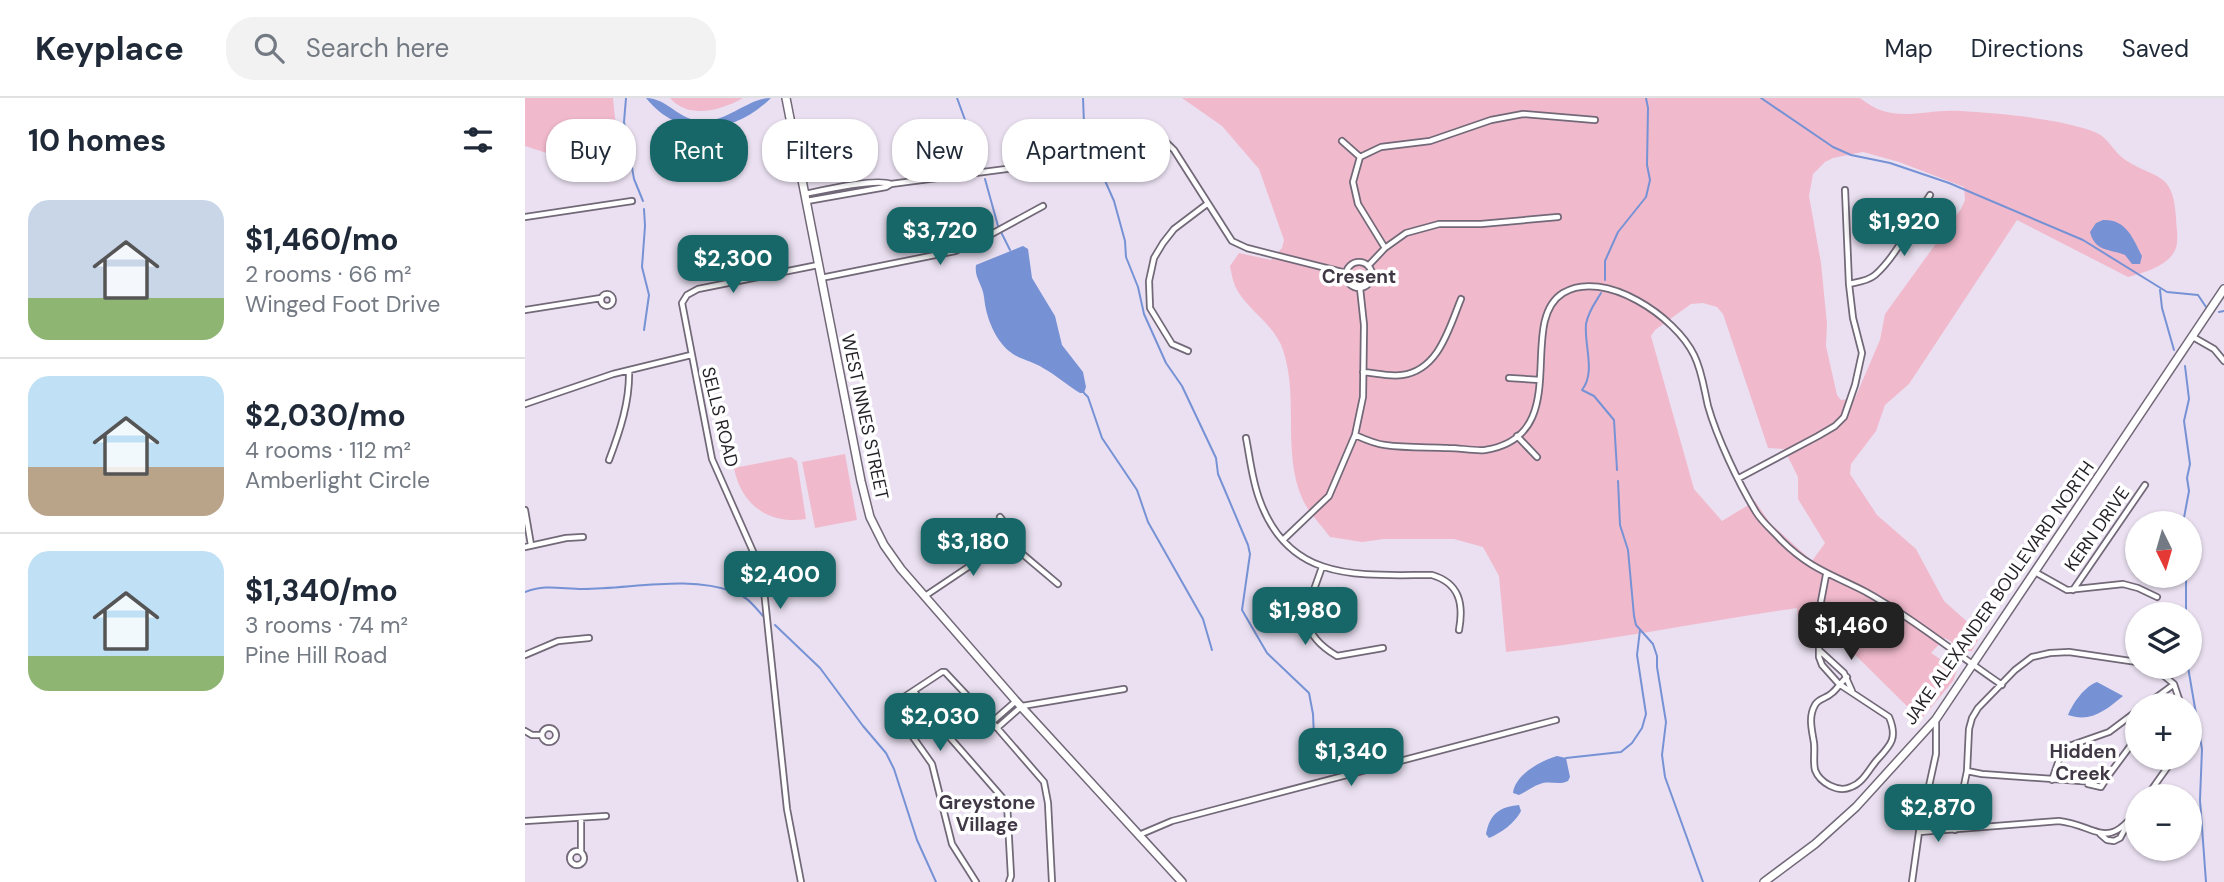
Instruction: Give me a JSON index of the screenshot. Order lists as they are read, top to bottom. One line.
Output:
{"streets":{"main road":["WEST INNES STREET","JAKE ALEXANDER BOULEVARD NORTH"],"street":["SELLS ROAD","KERN DRIVE"]},"crossings":[["SELLS ROAD","WEST INNES STREET"]],"districts":["Cresent","Hidden Creek","Greystone Village"],"north":"bottom","page":{"header":"Keyplace","search":"Search here","nav":["Map","Directions","Saved"],"heading":"10 homes","chip":["Buy","Rent","Filters","New","Apartment"],"list":[{"name":"$1,460/mo","note":"2 rooms · 66 m² · Winged Foot Drive"},{"name":"$2,030/mo","note":"4 rooms · 112 m² · Amberlight Circle"},{"name":"$1,340/mo","note":"3 rooms · 74 m² · Pine Hill Road"}],"price":["$1,920","$3,720","$2,300","$3,180","$2,400","$1,980","$1,460","$2,030","$1,340","$2,870"],"map_buttons":["+","−"]}}
